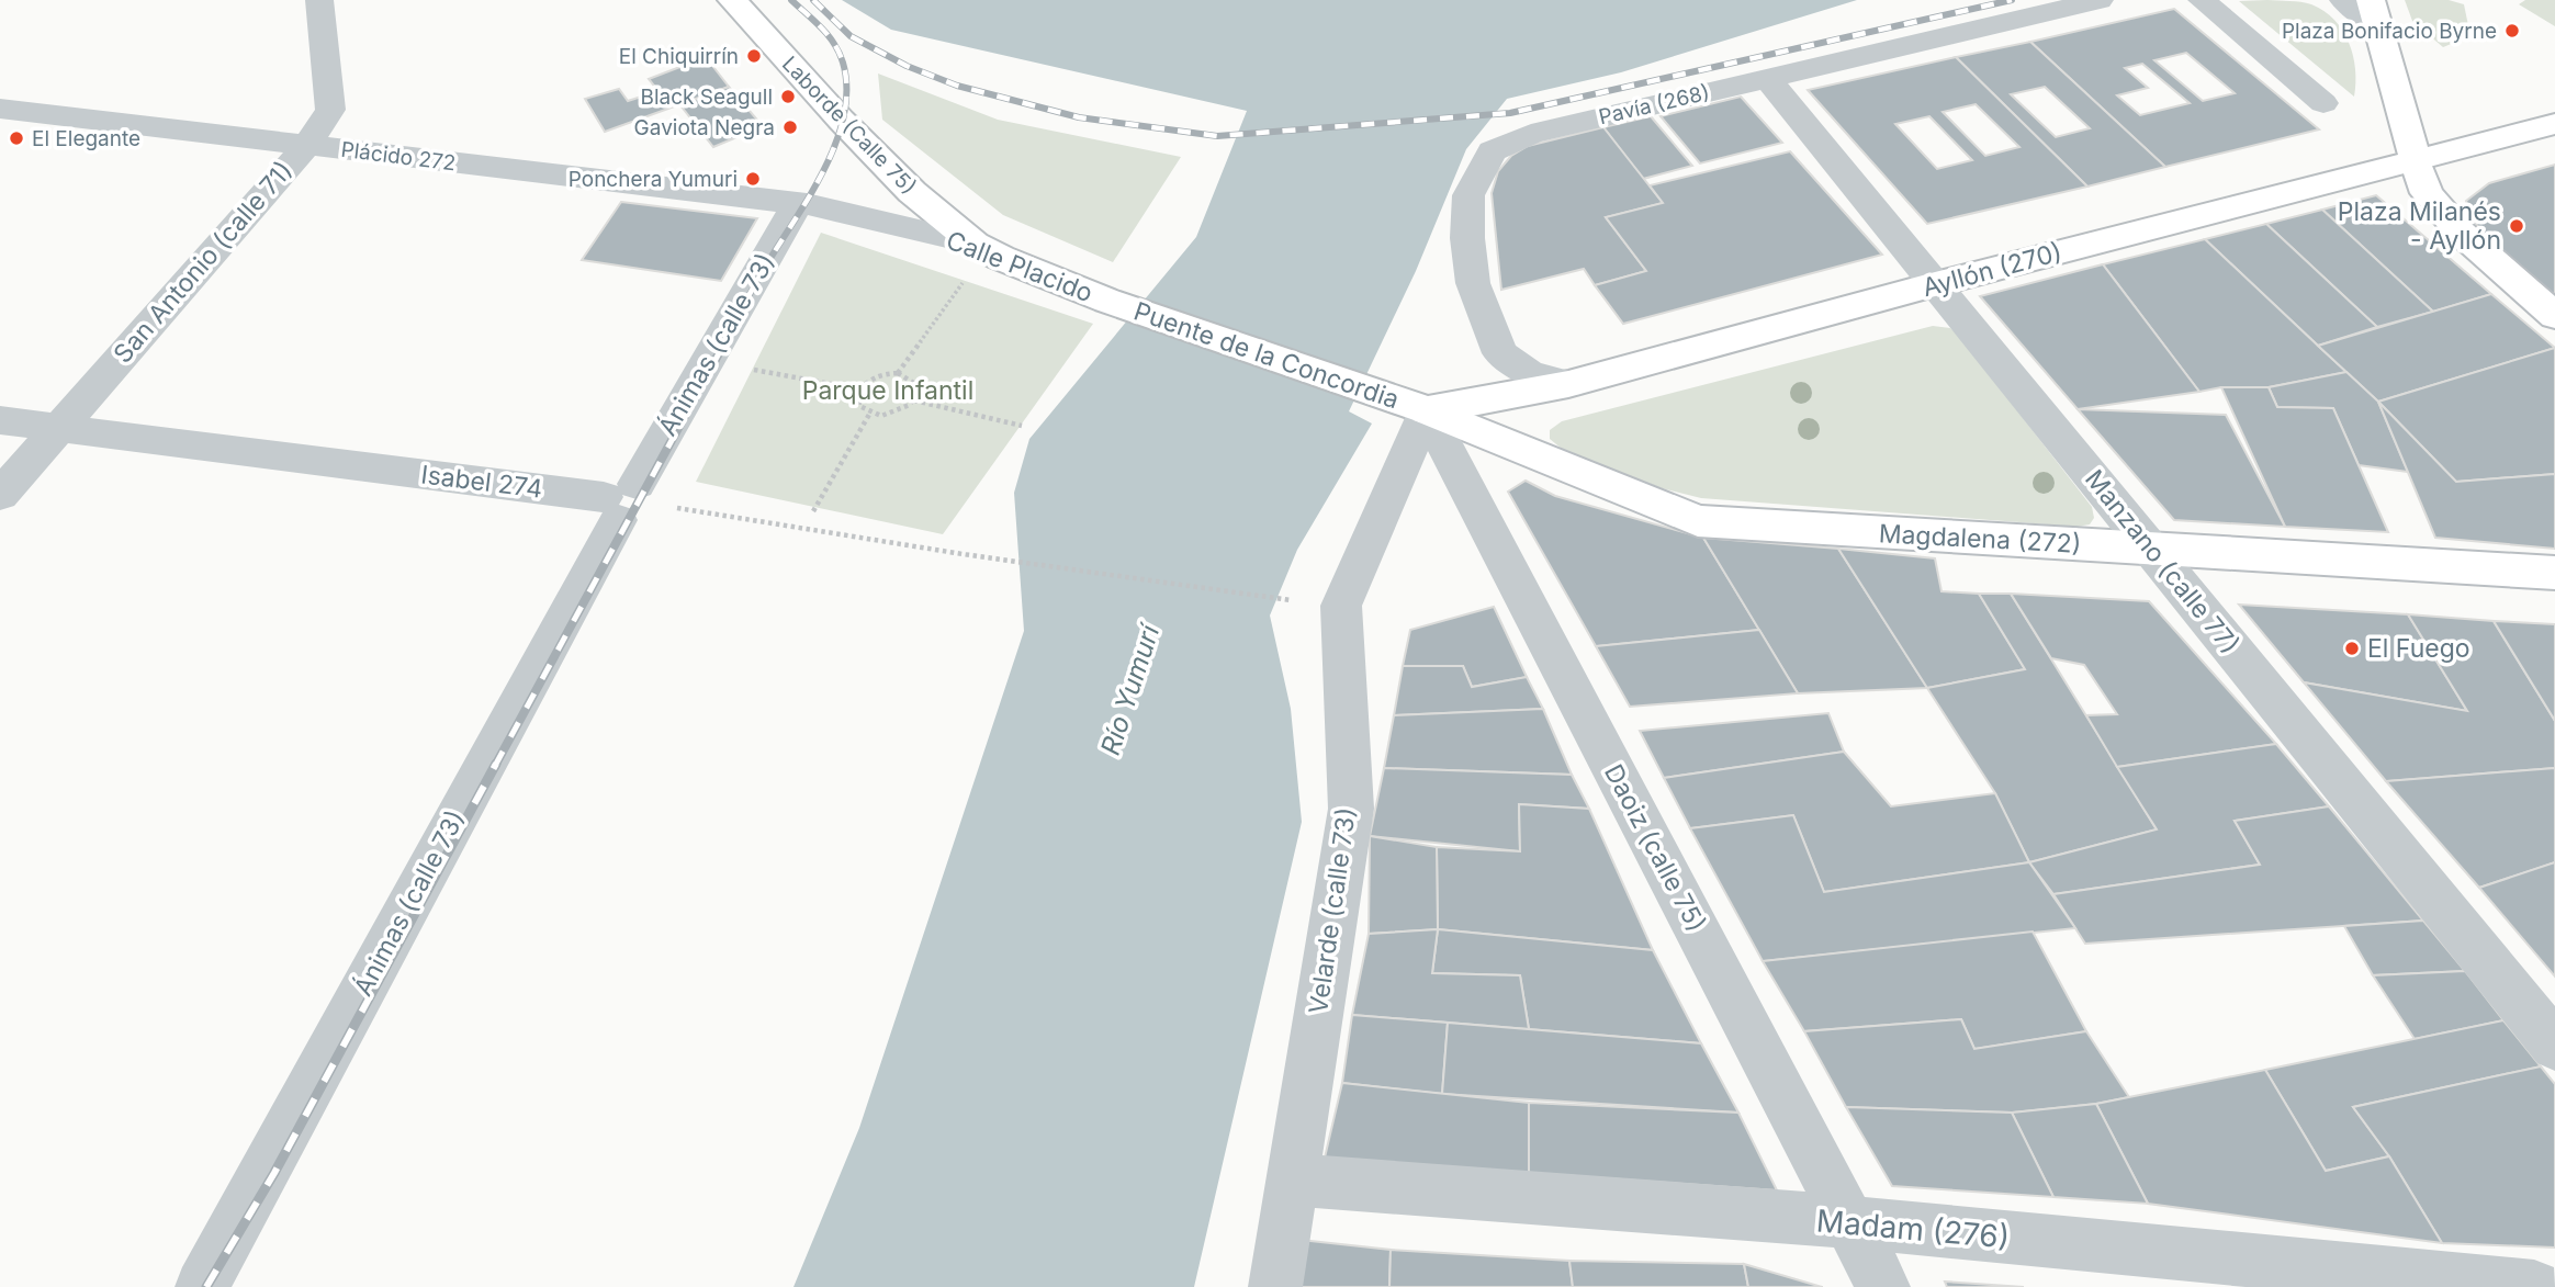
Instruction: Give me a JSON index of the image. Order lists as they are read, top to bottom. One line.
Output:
{"streets":{"main road":["Laborde (Calle 75)","Calle Placido","Ayllón (270)","Puente de la Concordia","Magdalena (272)"],"street":["Pavía (268)","Plácido 272","San Antonio (calle 71)","Ánimas (calle 73)","Isabel 274","Manzano (calle 77)","Daoiz (calle 75)","Velarde (calle 73)","Madam (276)"]},"crossings":[["Pavía (268)","Ayllón (270)"],["Pavía (268)","Manzano (calle 77)"],["Laborde (Calle 75)","Calle Placido"],["Plácido 272","San Antonio (calle 71)"],["Plácido 272","Calle Placido"],["Plácido 272","Ánimas (calle 73)"],["San Antonio (calle 71)","Isabel 274"],["Calle Placido","Ánimas (calle 73)"],["Calle Placido","Puente de la Concordia"],["Ayllón (270)","Puente de la Concordia"],["Ayllón (270)","Magdalena (272)"],["Ayllón (270)","Manzano (calle 77)"],["Ayllón (270)","Daoiz (calle 75)"],["Ayllón (270)","Velarde (calle 73)"],["Ánimas (calle 73)","Isabel 274"],["Puente de la Concordia","Magdalena (272)"],["Puente de la Concordia","Daoiz (calle 75)"],["Puente de la Concordia","Velarde (calle 73)"],["Magdalena (272)","Manzano (calle 77)"],["Magdalena (272)","Daoiz (calle 75)"],["Magdalena (272)","Velarde (calle 73)"],["Daoiz (calle 75)","Velarde (calle 73)"],["Daoiz (calle 75)","Madam (276)"],["Velarde (calle 73)","Madam (276)"]],"water":["Río Yumurí"],"parks":["Parque Infantil"],"places":["Plaza Bonifacio Byrne","El Chiquirrín","Black Seagull","Gaviota Negra","El Elegante","Ponchera Yumuri","Plaza Milanés - Ayllón","El Fuego"]}
